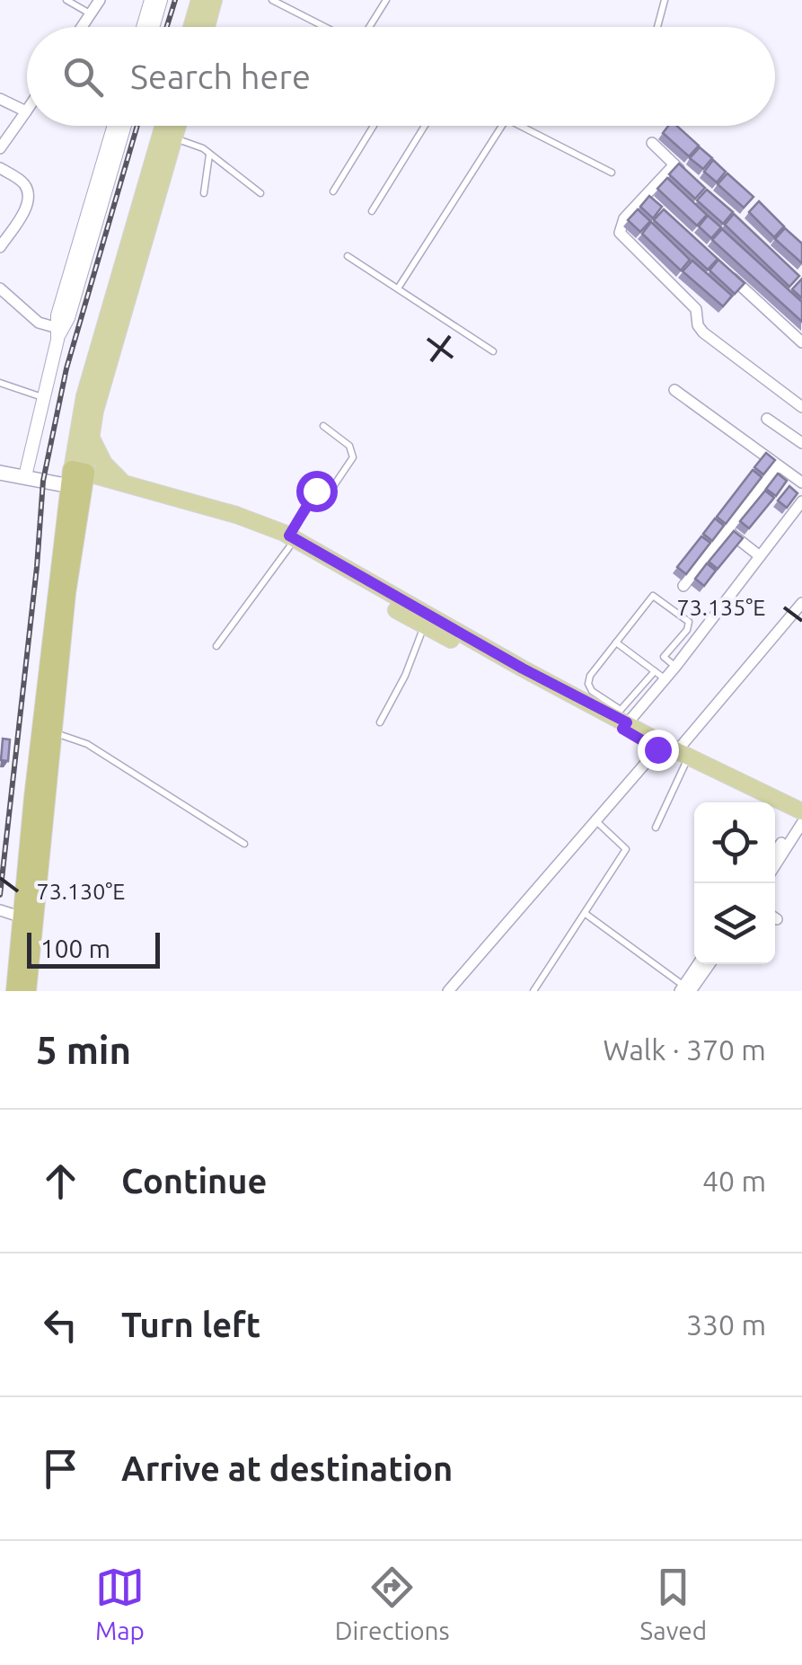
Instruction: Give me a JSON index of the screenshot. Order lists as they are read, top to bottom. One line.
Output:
{"scale_bar":"100 m","page":{"search":"Search here","scale":"100 m","heading":["5 min","Walk · 370 m"],"list":[["Continue","40 m"],["Turn left","330 m"],"Arrive at destination"],"nav":["Map","Directions","Saved"]},"coordinates":["73.135°E","73.130°E"]}
